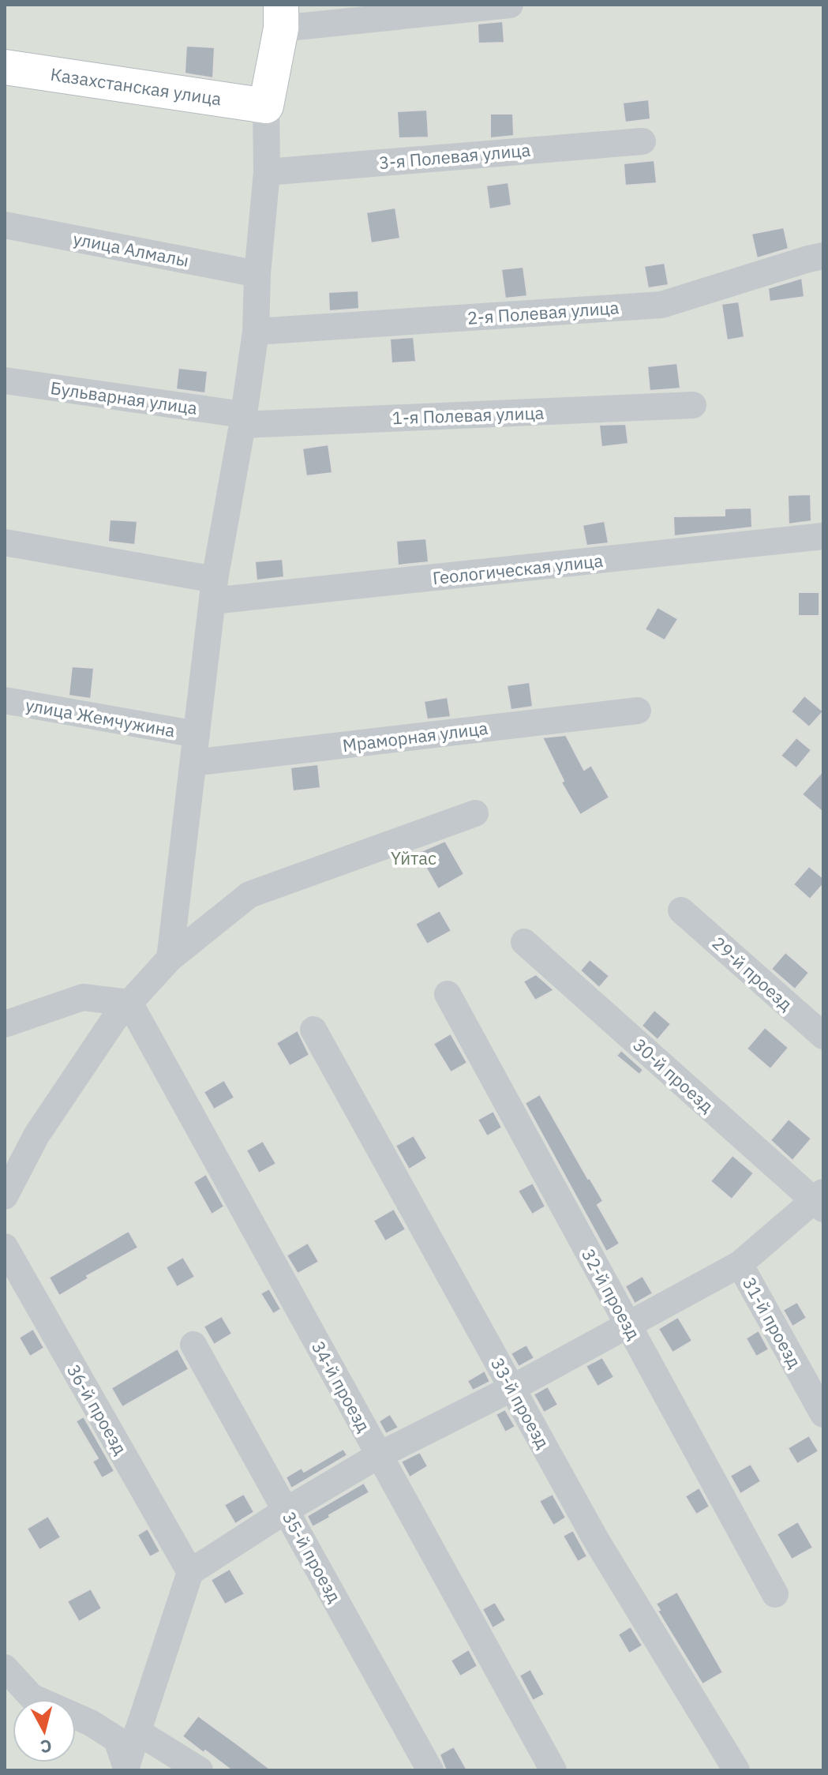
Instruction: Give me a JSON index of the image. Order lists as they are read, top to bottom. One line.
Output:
{"streets":{"street":["Казахстанская улица","3-я Полевая улица","улица Алмалы","2-я Полевая улица","Бульварная улица","1-я Полевая улица","Геологическая улица","улица Жемчужина","Мраморная улица","29-й проезд","30-й проезд","32-й проезд","31-й проезд","34-й проезд","33-й проезд","36-й проезд","35-й проезд"]},"crossings":[["Бульварная улица","1-я Полевая улица"]],"parks":["Үйтас"],"north":"bottom"}
